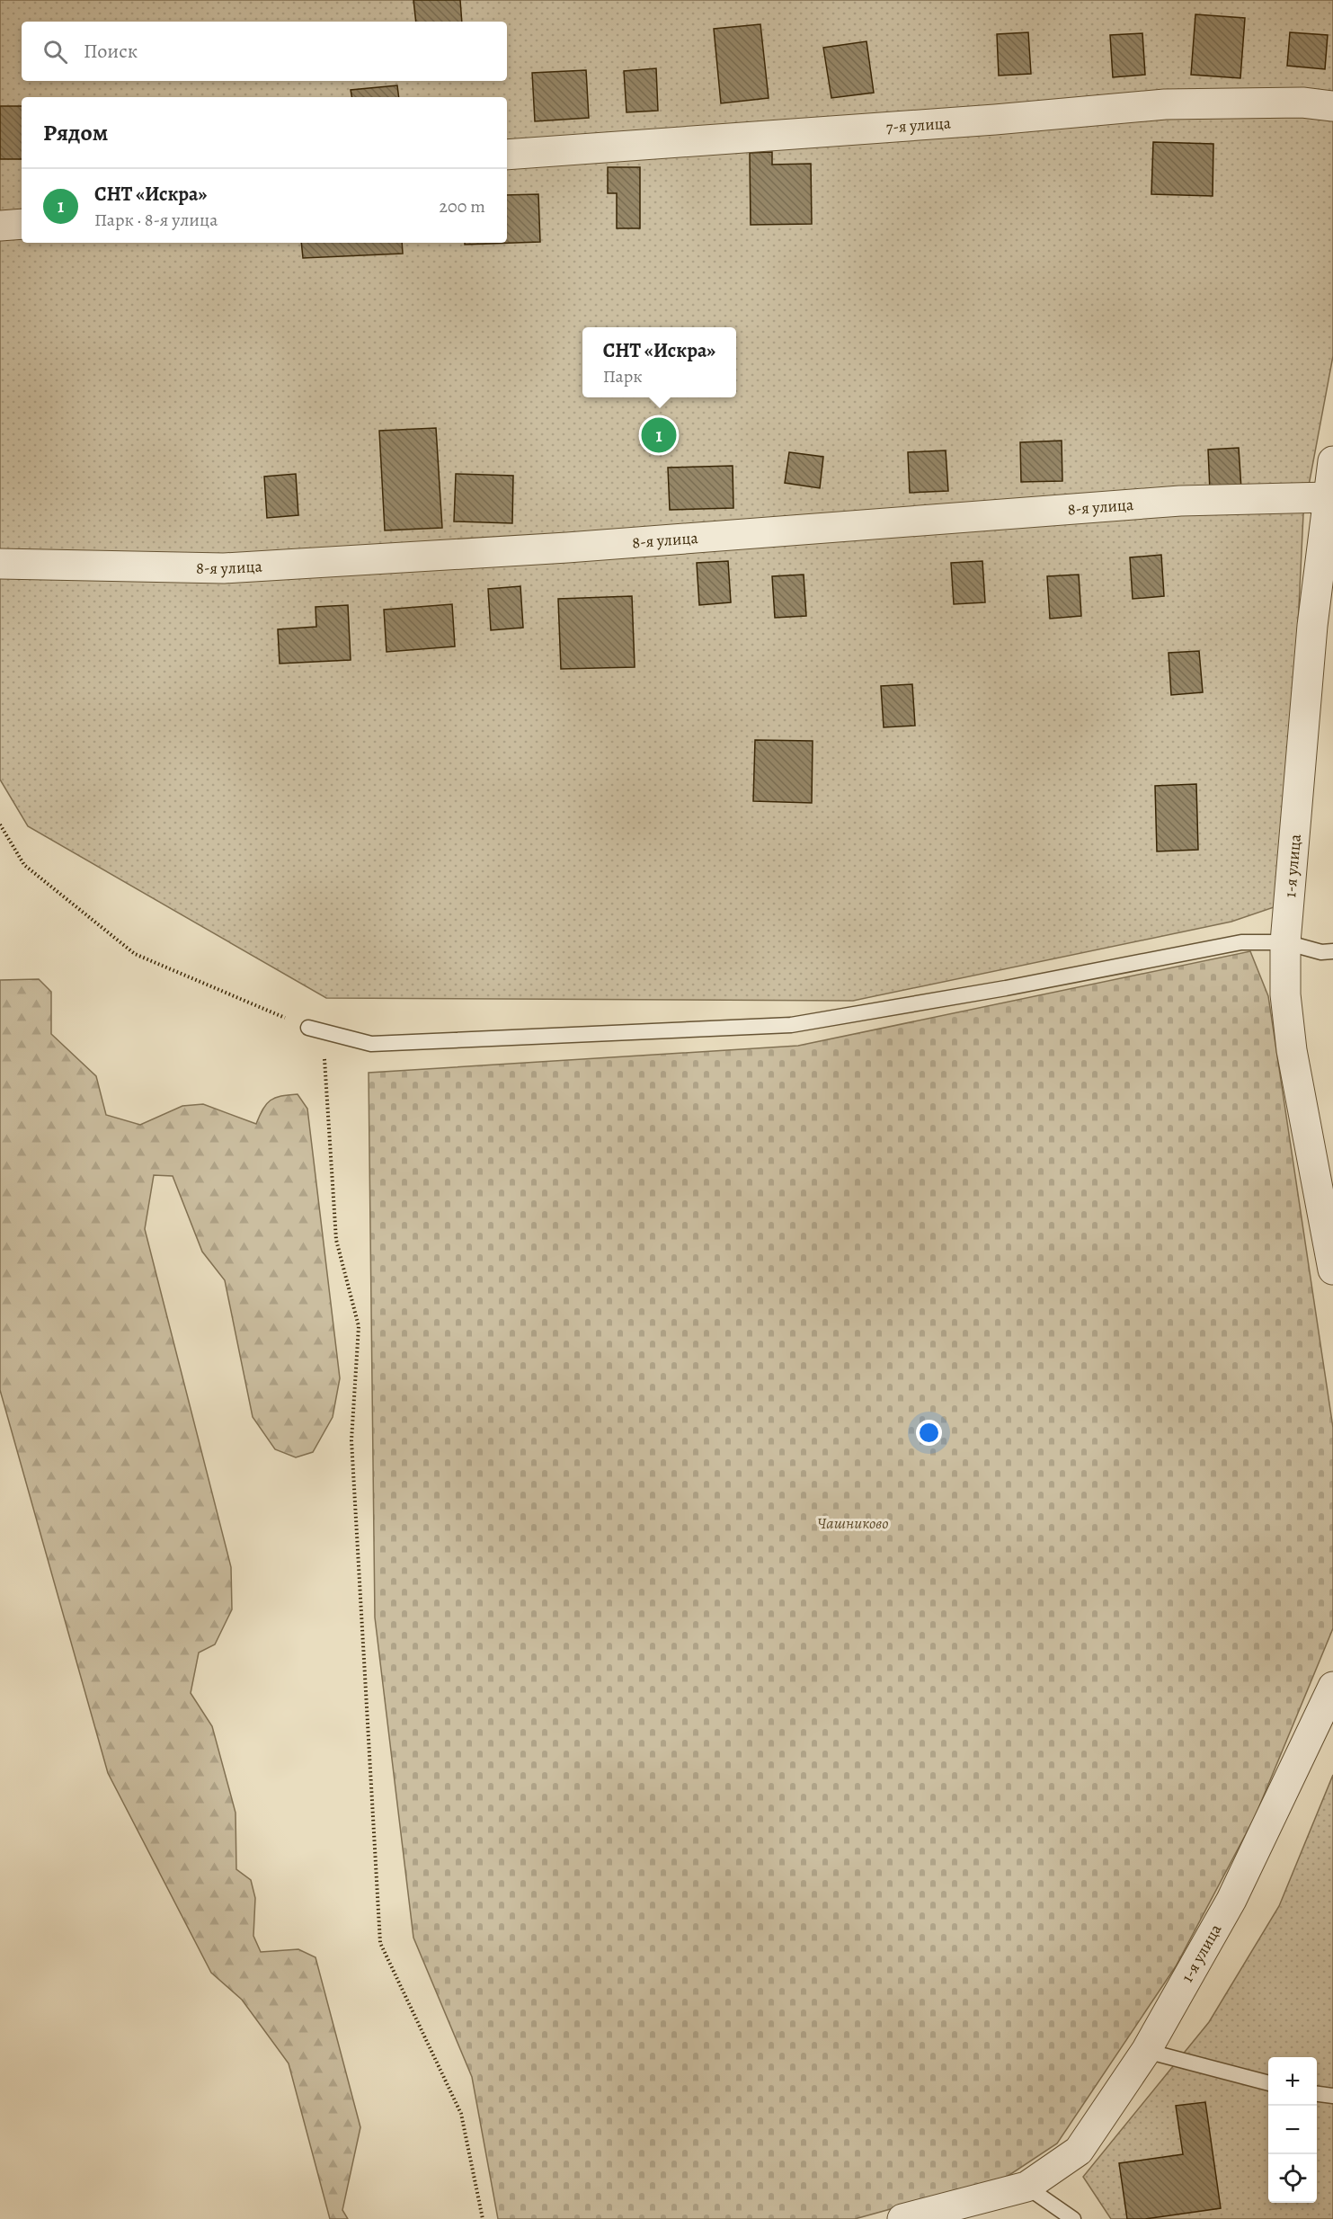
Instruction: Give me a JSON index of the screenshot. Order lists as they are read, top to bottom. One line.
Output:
{"streets":{"street":["7-я улица","8-я улица","1-я улица"]},"crossings":[["8-я улица","1-я улица"]],"parks":["Чашниково"],"page":{"search":"Поиск","heading":"Рядом","list":[{"mark":"1","name":"СНТ «Искра»","note":"Парк · 8-я улица","value":"200 m"}],"popup":["СНТ «Искра»","Парк"],"pins":"1","map_buttons":["+","−"]}}
